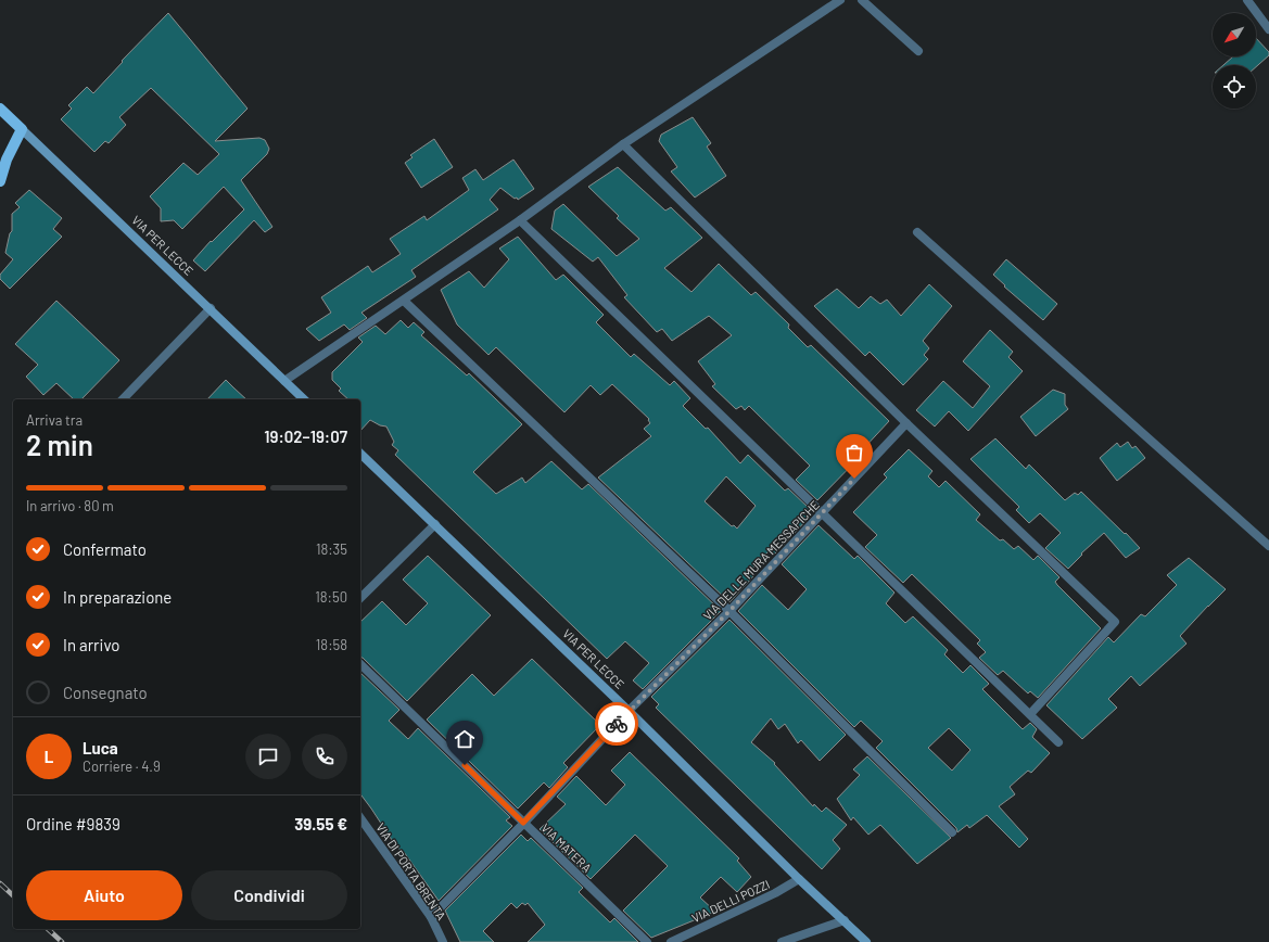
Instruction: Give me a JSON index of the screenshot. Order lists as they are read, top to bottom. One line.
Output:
{"streets":{"main road":["VIA PER LECCE"],"street":["VIA DELLE MURA MESSAPICHE","VIA MATERA","VIA DI PORTA BRENTA","VIA DELLI POZZI"]},"crossings":[["VIA PER LECCE","VIA DELLE MURA MESSAPICHE"],["VIA PER LECCE","VIA DELLI POZZI"],["VIA DELLE MURA MESSAPICHE","VIA MATERA"],["VIA DELLE MURA MESSAPICHE","VIA DI PORTA BRENTA"]],"north":"bottom left","page":{"heading":["2 min","Arriva tra","19:02–19:07"],"panel":["Luca","Corriere · 4.9","Ordine #9839","39.55 €"],"bar":"In arrivo · 80 m","list":[["Confermato","18:35"],["In preparazione","18:50"],["In arrivo","18:58"],"Consegnato"],"round":"L","buttons":["Aiuto","Condividi"]}}
